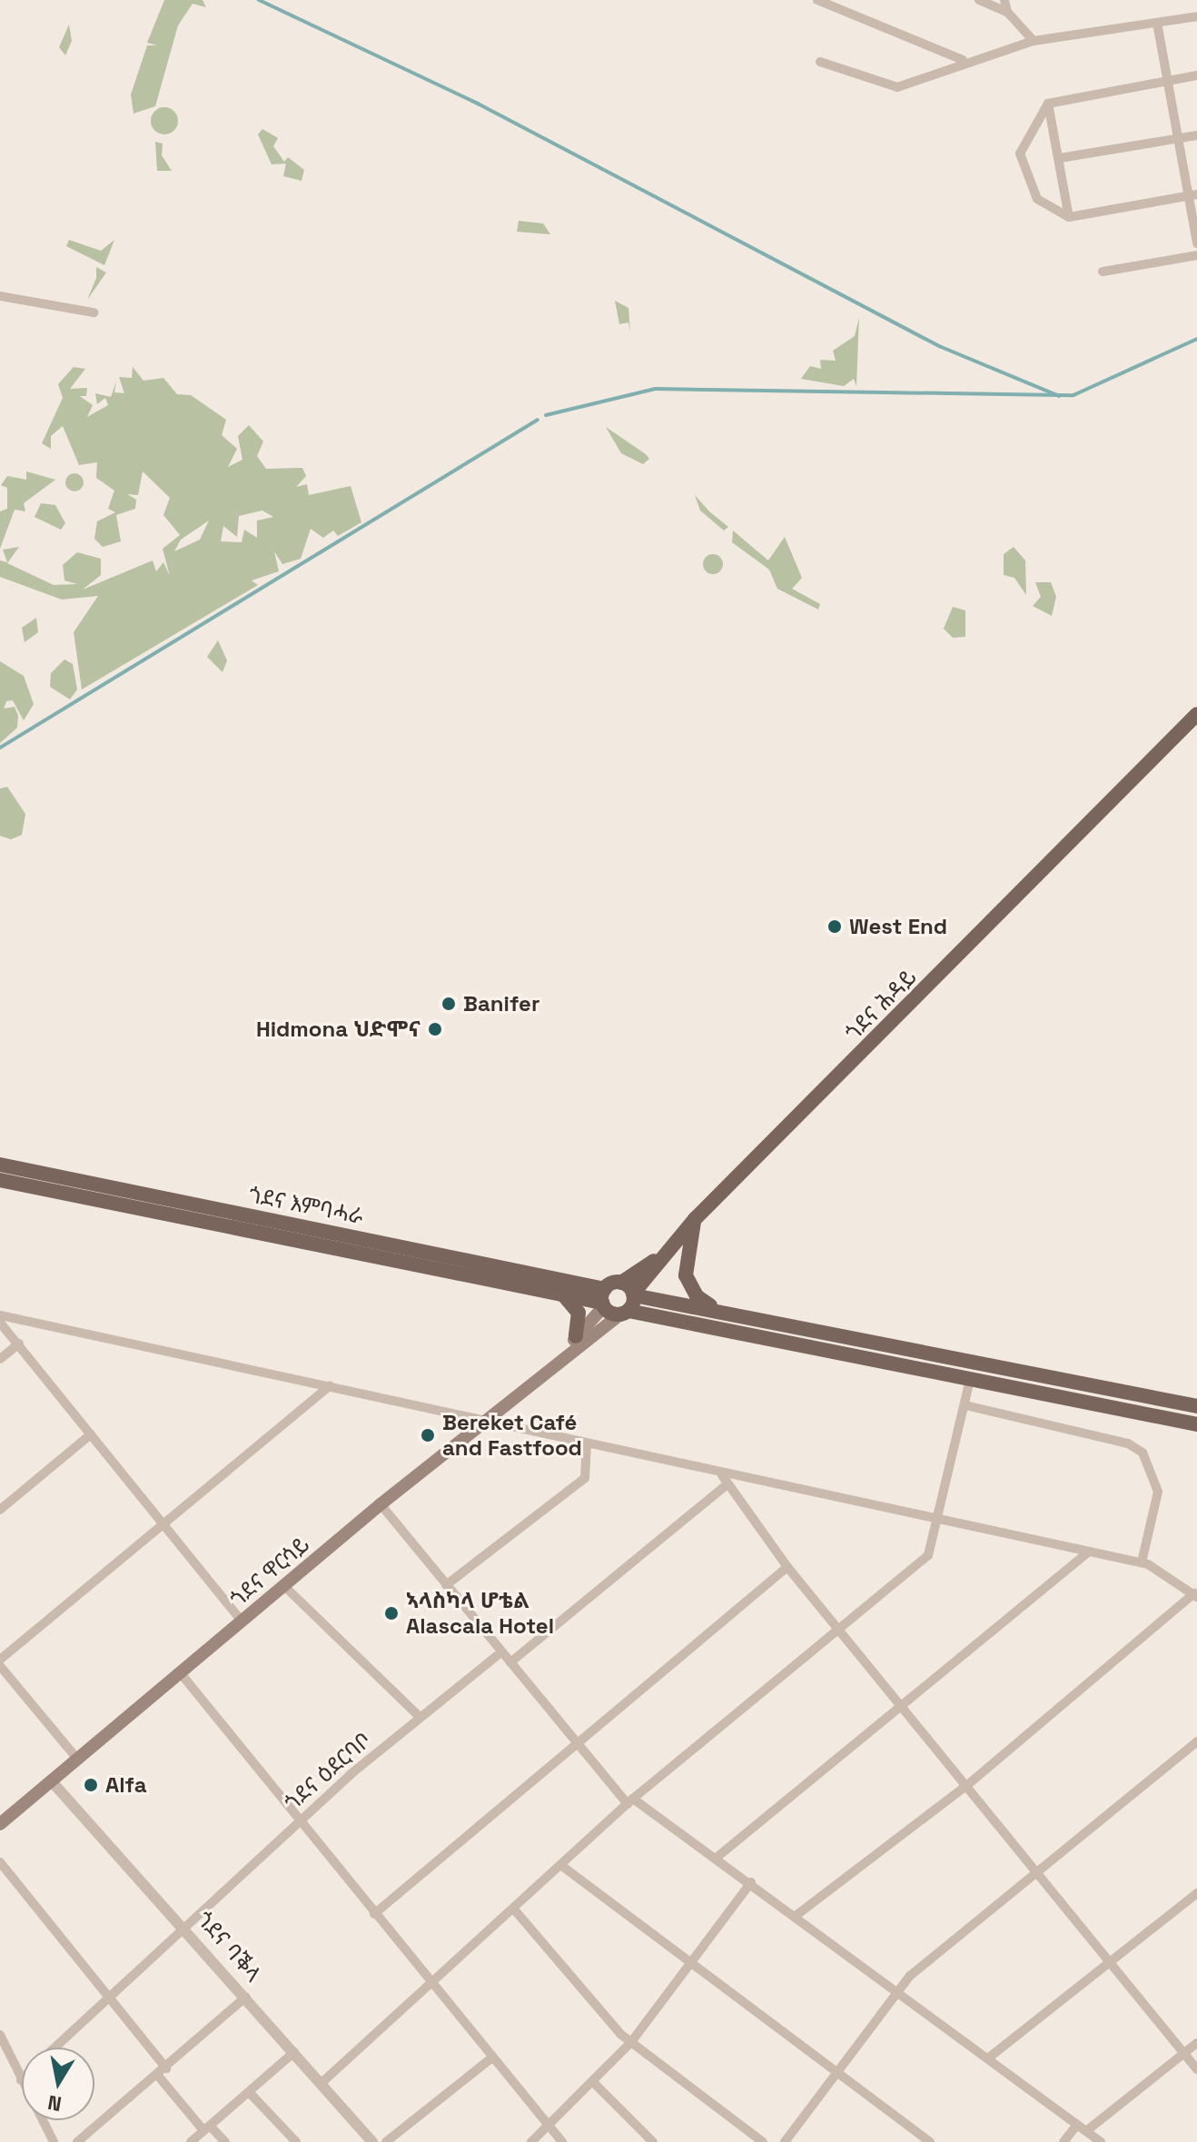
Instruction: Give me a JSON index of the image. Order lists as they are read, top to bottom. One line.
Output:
{"streets":{"main road":["ጎደና ሕዳይ","ጎደና እምባሓራ","ጎደና ዋርሳይ"],"street":["ጎደና ዕደርባቦ","ጎደና ባቕላ"]},"crossings":[["ጎደና ዋርሳይ","ጎደና ባቕላ"],["ጎደና ዕደርባቦ","ጎደና ባቕላ"]],"places":["West End","Banifer","Hidmona ህድሞና","Bereket Café and Fastfood","ኣላስካላ ሆቴል Alascala Hotel","Alfa"],"north":"bottom"}
